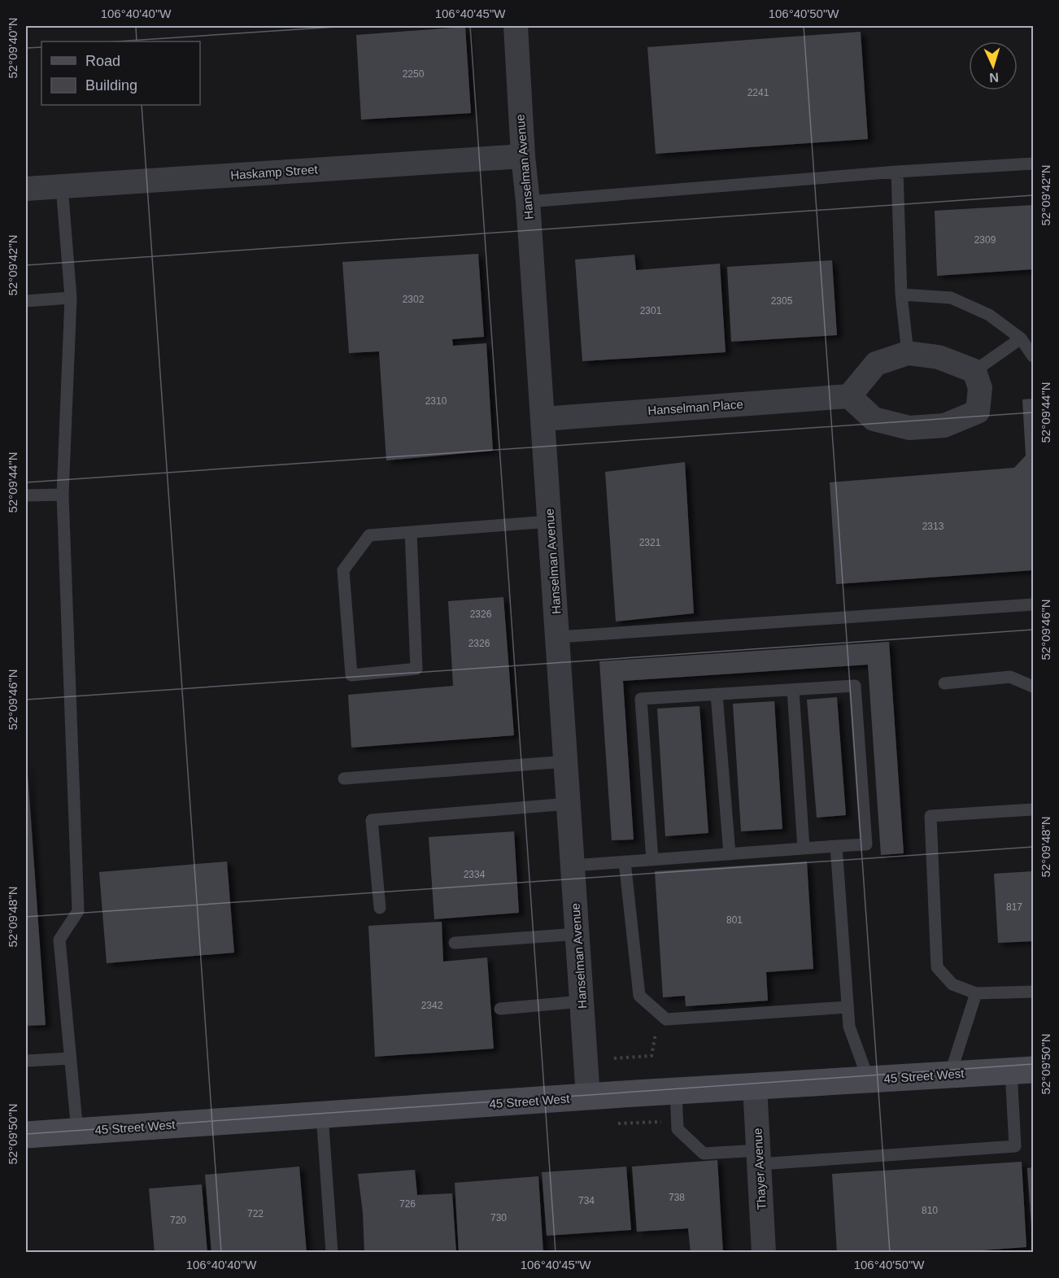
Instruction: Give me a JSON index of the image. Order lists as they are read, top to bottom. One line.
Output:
{"streets":{"main road":["45 Street West"],"street":["Hanselman Avenue","Haskamp Street","Hanselman Place","Thayer Avenue"]},"crossings":[["Hanselman Avenue","Haskamp Street"],["Hanselman Avenue","Hanselman Place"],["Hanselman Avenue","45 Street West"],["45 Street West","Thayer Avenue"]],"house_numbers":["2250","2241","2309","2302","2305","2301","2310","2313","2321","2326","2326","2334","817","801","2342","738","734","726","810","722","730","720"],"legend":["Road","Building"],"north":"bottom","coordinates":["106°40'40\"W","106°40'45\"W","106°40'50\"W","52°09'40\"N","52°09'42\"N","52°09'44\"N","52°09'46\"N","52°09'48\"N","52°09'50\"N"]}
